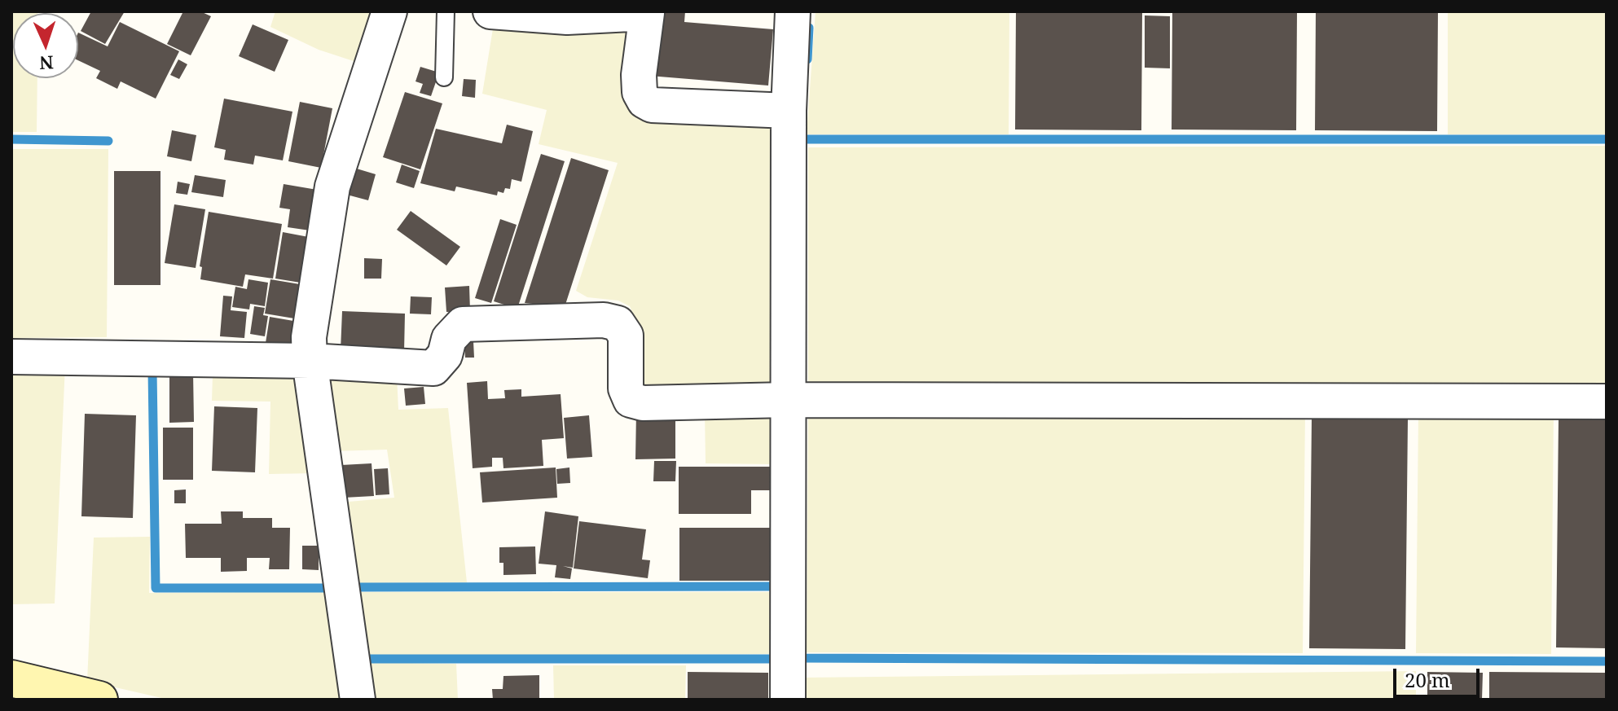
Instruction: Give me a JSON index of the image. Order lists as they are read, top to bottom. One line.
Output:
{"scale_bar":"20 m","north":"bottom"}
